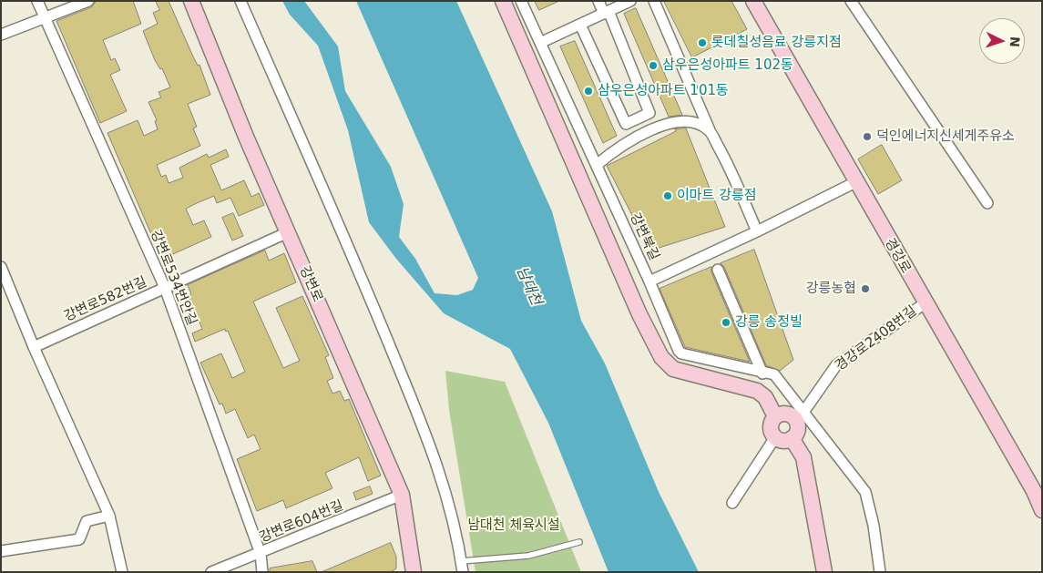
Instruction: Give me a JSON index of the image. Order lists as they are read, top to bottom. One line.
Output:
{"streets":{"street":["강변북길","경강로","강변로534번안길","강변로","강변로582번길","경강로2408번길","강변로604번길"]},"crossings":[["강변북길","경강로2408번길"],["경강로","경강로2408번길"],["강변로534번안길","강변로582번길"],["강변로534번안길","강변로604번길"],["강변로","강변로582번길"],["강변로","강변로604번길"]],"water":["남대천"],"parks":["남대천 체육시설"],"places":["롯데칠성음료 강릉지점","삼우은성아파트 102동","삼우은성아파트 101동","덕인에너지신세게주유소","이마트 강릉점","강릉농협","강릉 송정빌"],"north":"right"}
